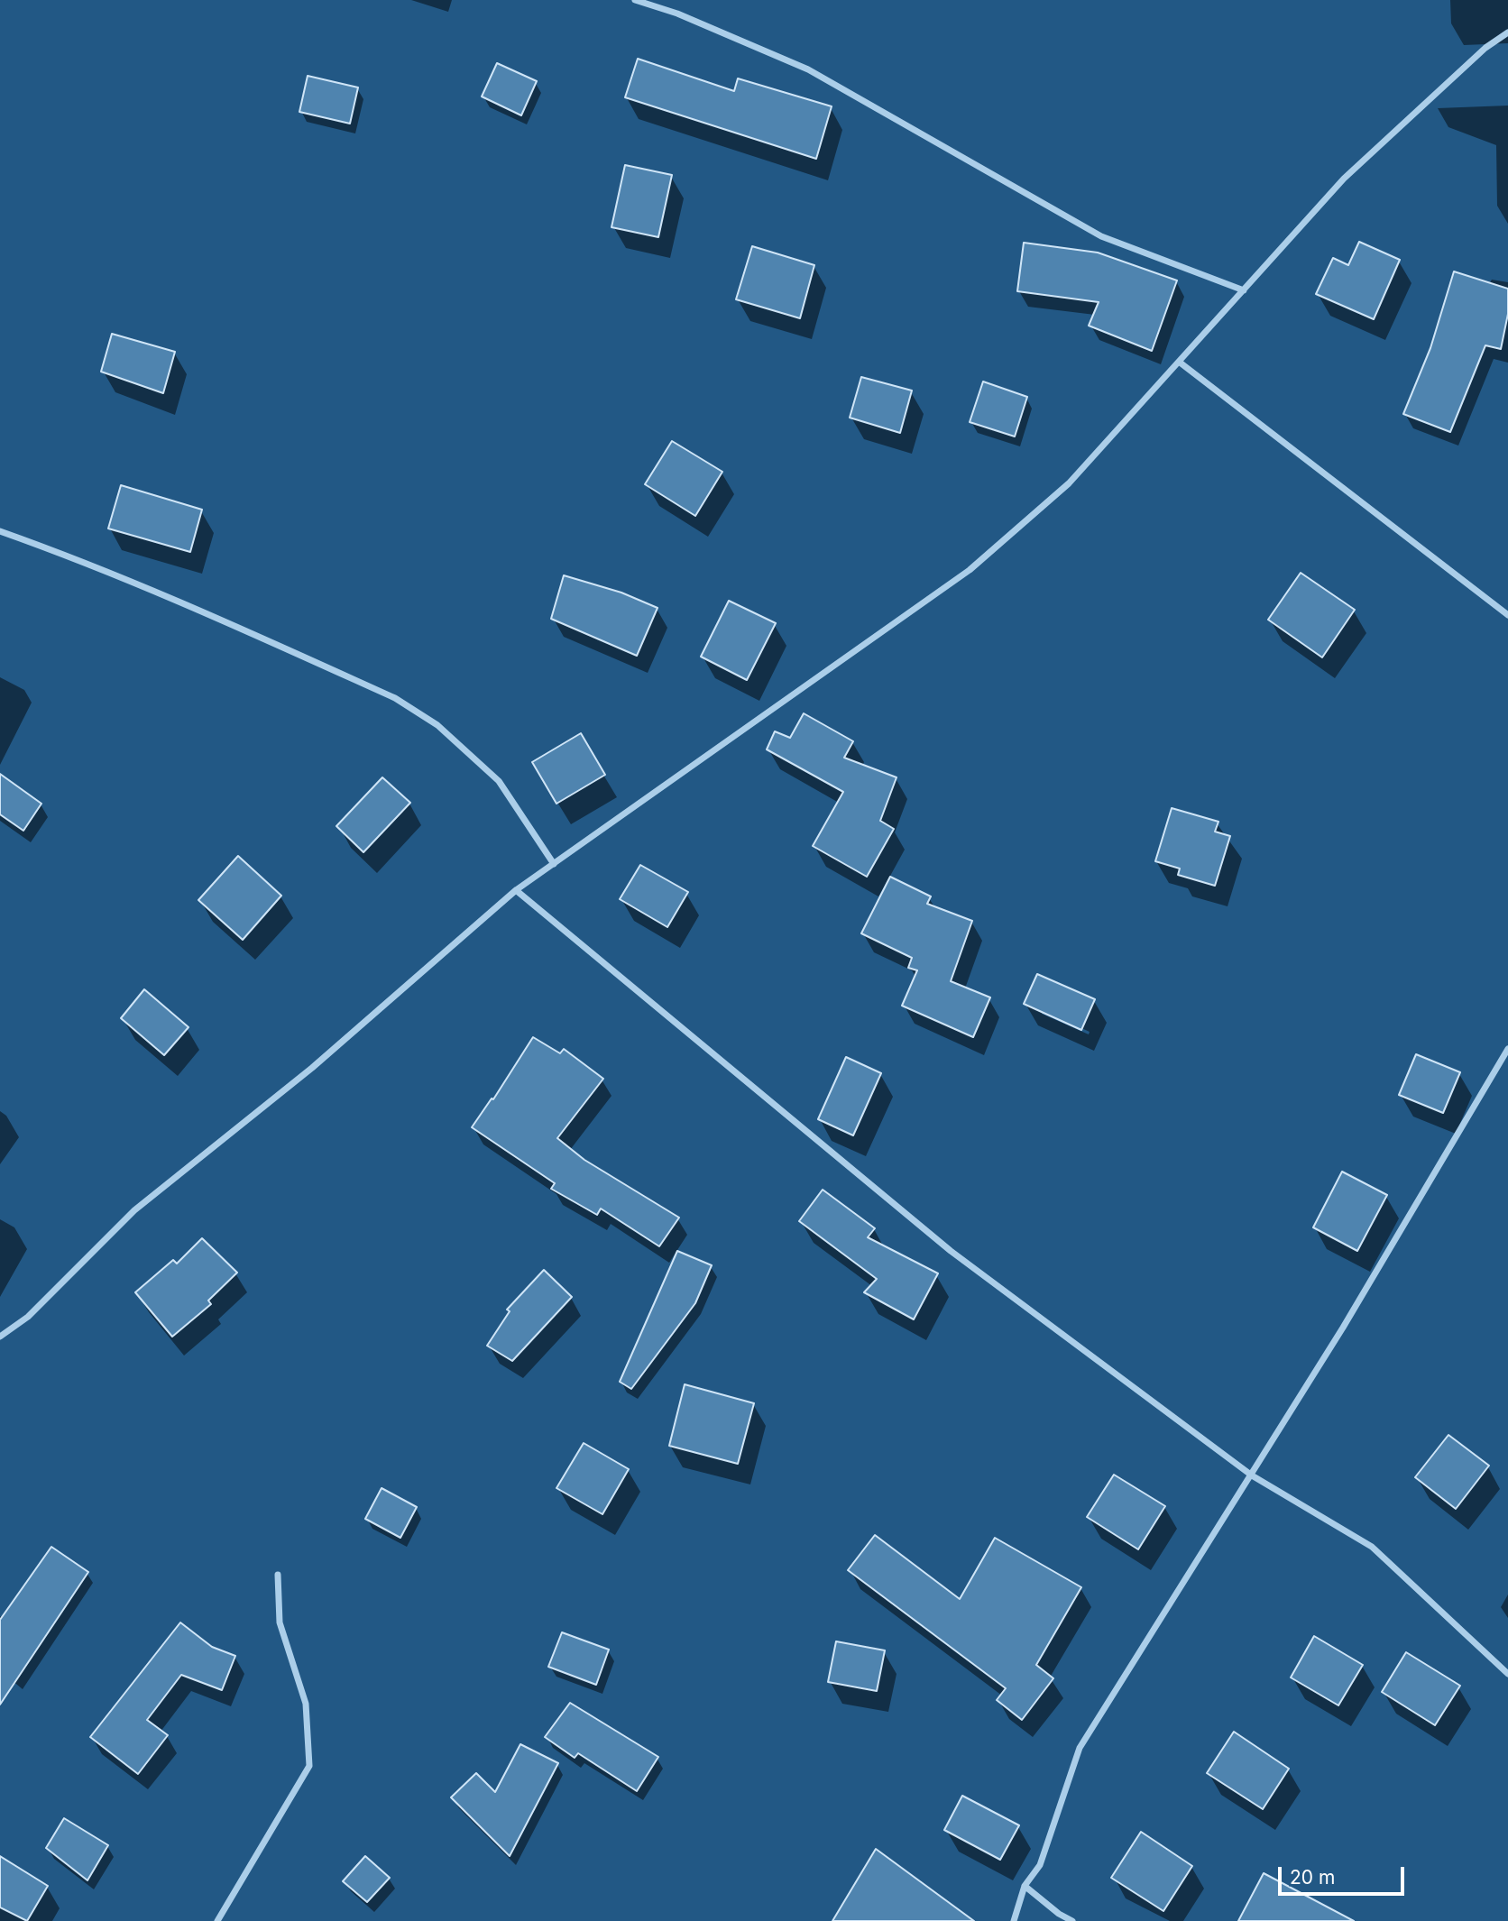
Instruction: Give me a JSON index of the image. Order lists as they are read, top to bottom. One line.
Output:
{"scale_bar":"20 m"}
